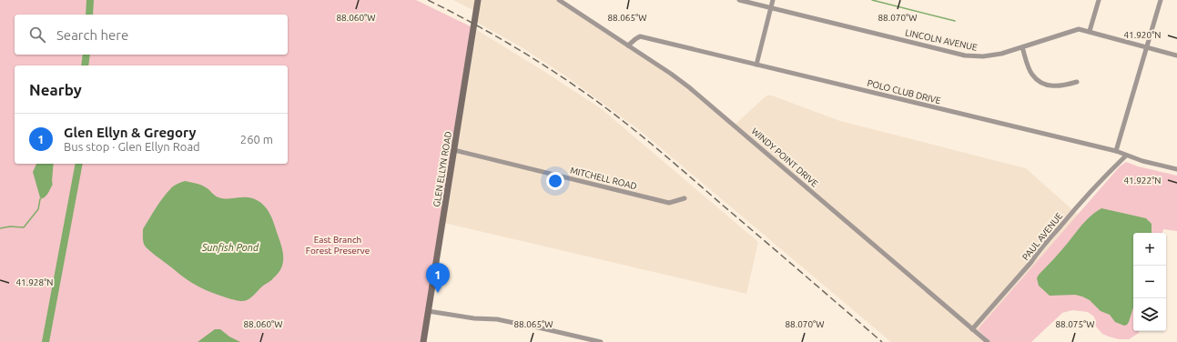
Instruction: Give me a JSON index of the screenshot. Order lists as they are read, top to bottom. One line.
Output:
{"streets":{"street":["LINCOLN AVENUE","POLO CLUB DRIVE","WINDY POINT DRIVE","GLEN ELLYN ROAD","MITCHELL ROAD","PAUL AVENUE"]},"crossings":[["POLO CLUB DRIVE","WINDY POINT DRIVE"],["POLO CLUB DRIVE","PAUL AVENUE"],["WINDY POINT DRIVE","PAUL AVENUE"],["GLEN ELLYN ROAD","MITCHELL ROAD"]],"water":["Sunfish Pond"],"parks":["East Branch Forest Preserve"],"page":{"search":"Search here","heading":"Nearby","list":[{"mark":"1","name":"Glen Ellyn & Gregory","note":"Bus stop · Glen Ellyn Road","value":"260 m"}],"map_buttons":["+","−"],"pins":"1"},"coordinates":["88.060°W","88.065°W","88.070°W","41.920°N","41.922°N","41.928°N","88.075°W"]}
